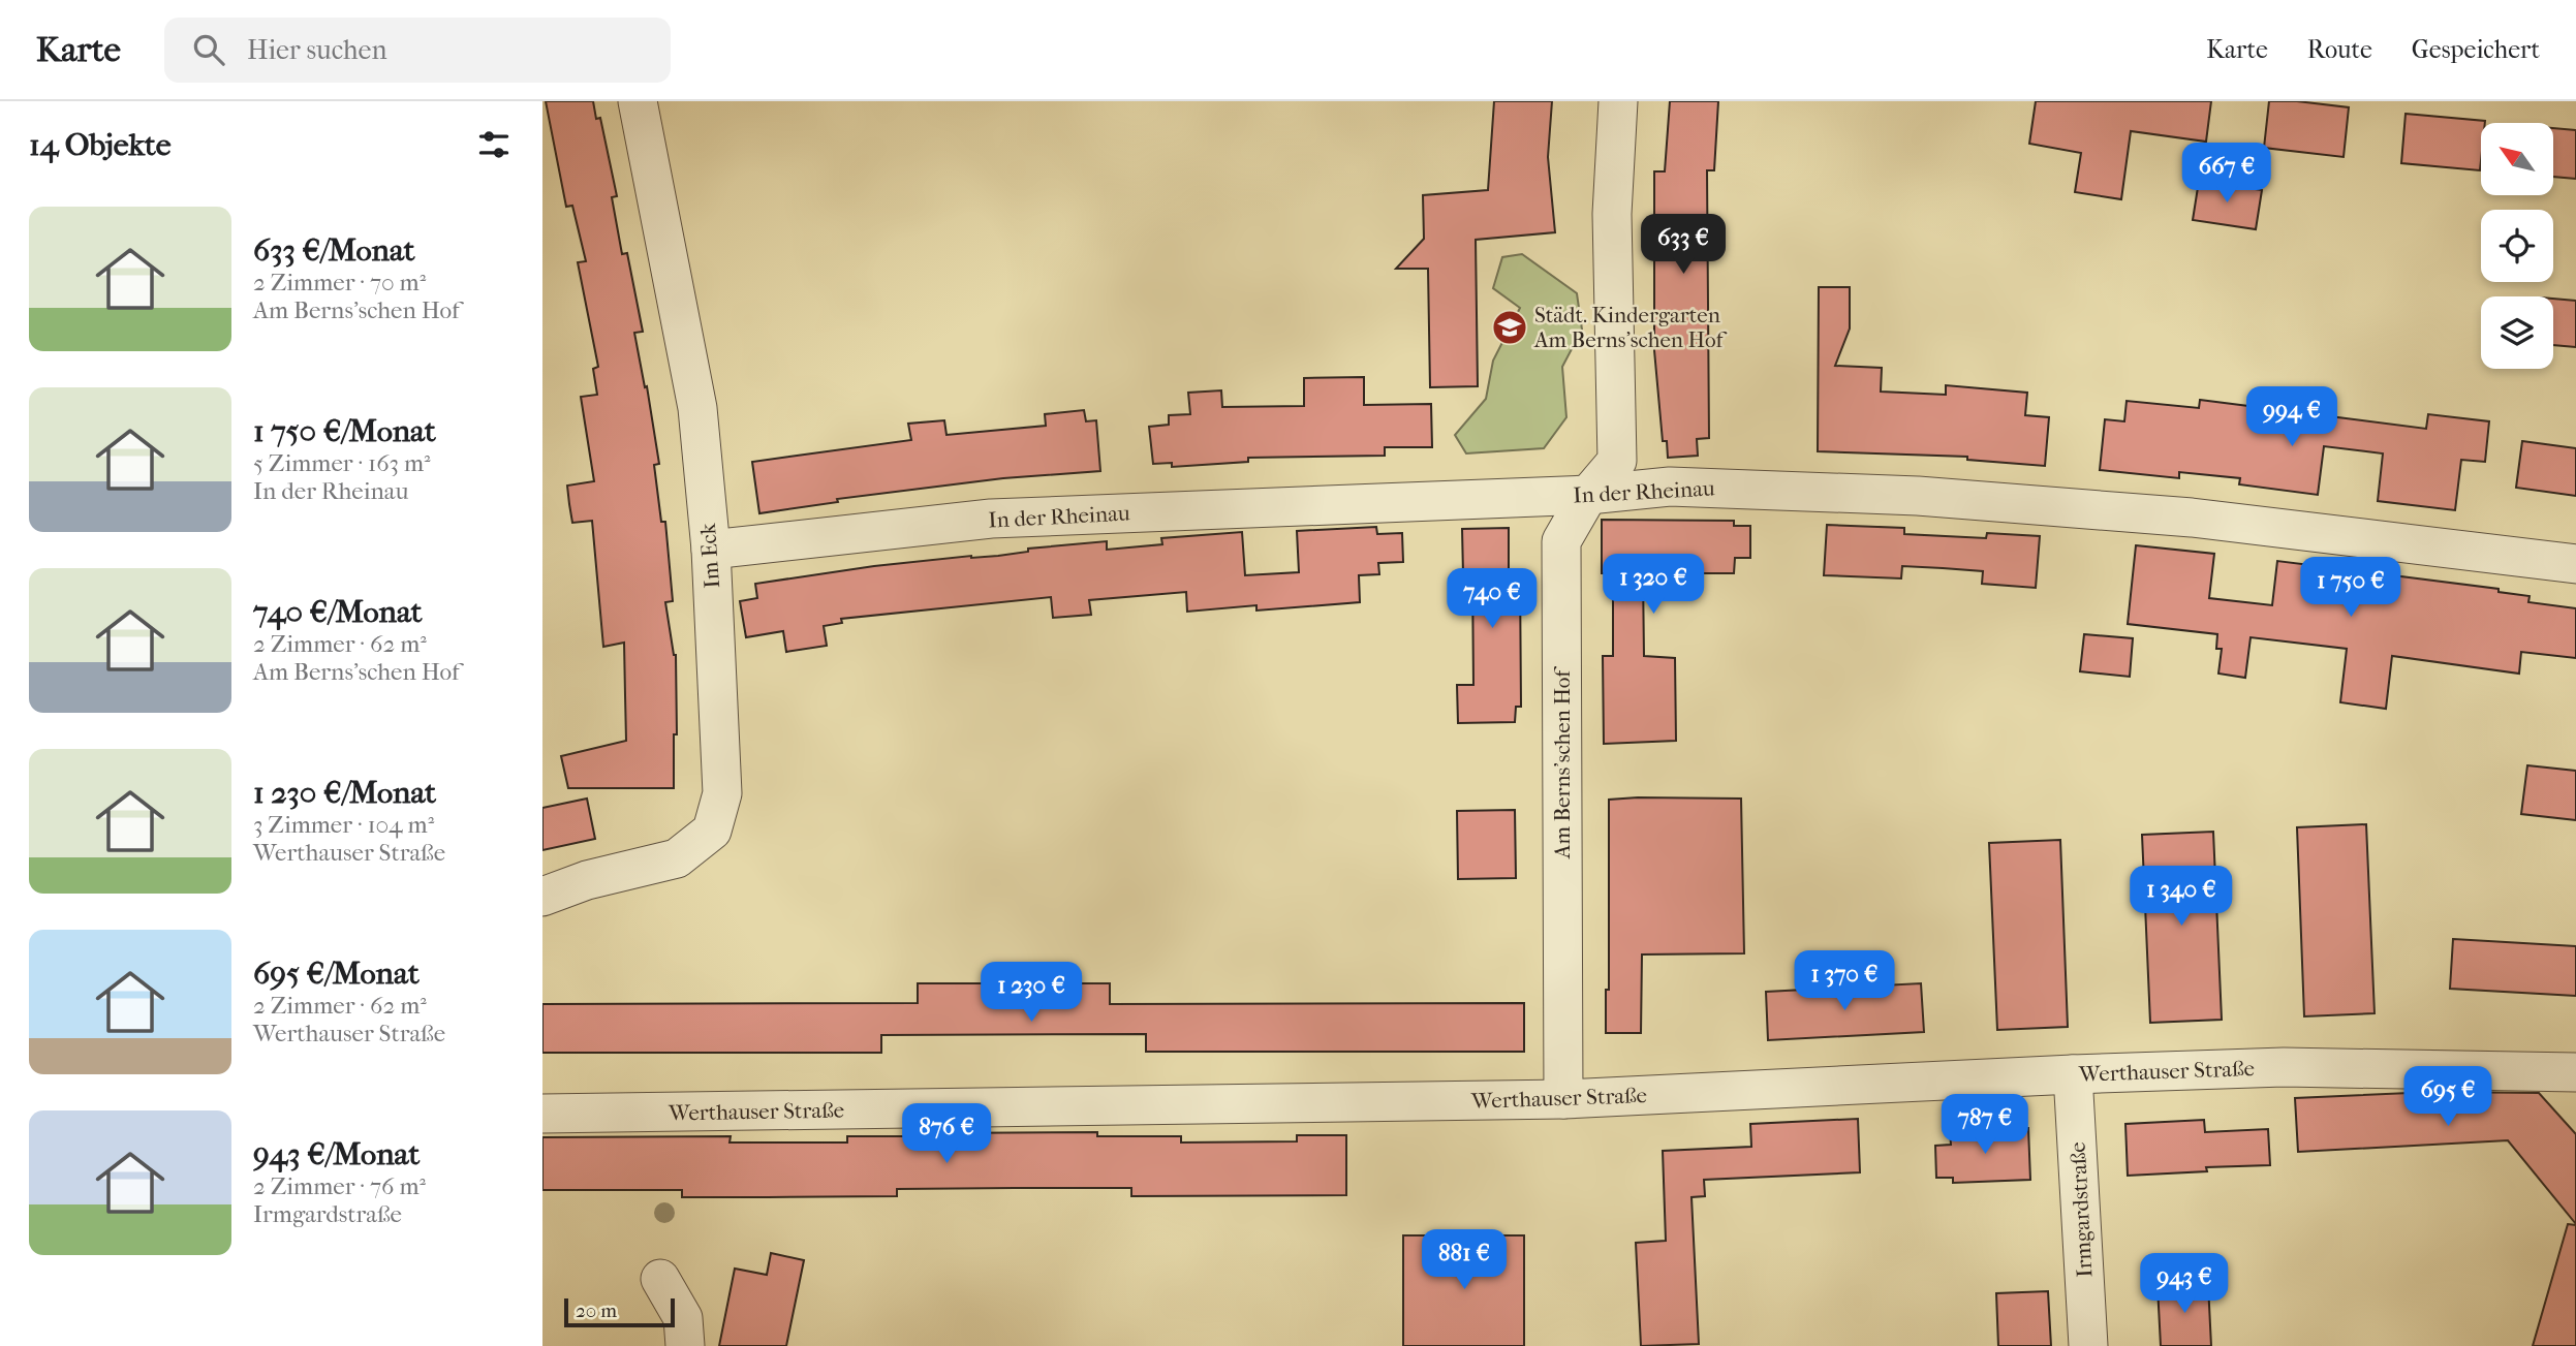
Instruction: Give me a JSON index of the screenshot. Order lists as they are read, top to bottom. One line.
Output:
{"streets":{"street":["In der Rheinau","Im Eck","Am Berns'schen Hof","Werthauser Straße","Irmgardstraße"]},"crossings":[["In der Rheinau","Im Eck"],["In der Rheinau","Am Berns'schen Hof"],["Am Berns'schen Hof","Werthauser Straße"],["Werthauser Straße","Irmgardstraße"]],"places":{"school or university":["Städt. Kindergarten Am Berns'schen Hof"]},"scale_bar":"20 m","north":"top left","page":{"header":"Karte","search":"Hier suchen","nav":["Karte","Route","Gespeichert"],"heading":"14 Objekte","price":["667 €","633 €","994 €","1 320 €","1 750 €","740 €","1 340 €","1 370 €","1 230 €","695 €","787 €","876 €","881 €","943 €"],"list":[{"name":"633 €/Monat","note":"2 Zimmer · 70 m² · Am Berns'schen Hof"},{"name":"1 750 €/Monat","note":"5 Zimmer · 163 m² · In der Rheinau"},{"name":"740 €/Monat","note":"2 Zimmer · 62 m² · Am Berns'schen Hof"},{"name":"1 230 €/Monat","note":"3 Zimmer · 104 m² · Werthauser Straße"},{"name":"695 €/Monat","note":"2 Zimmer · 62 m² · Werthauser Straße"},{"name":"943 €/Monat","note":"2 Zimmer · 76 m² · Irmgardstraße"}],"scale":"20 m"}}
